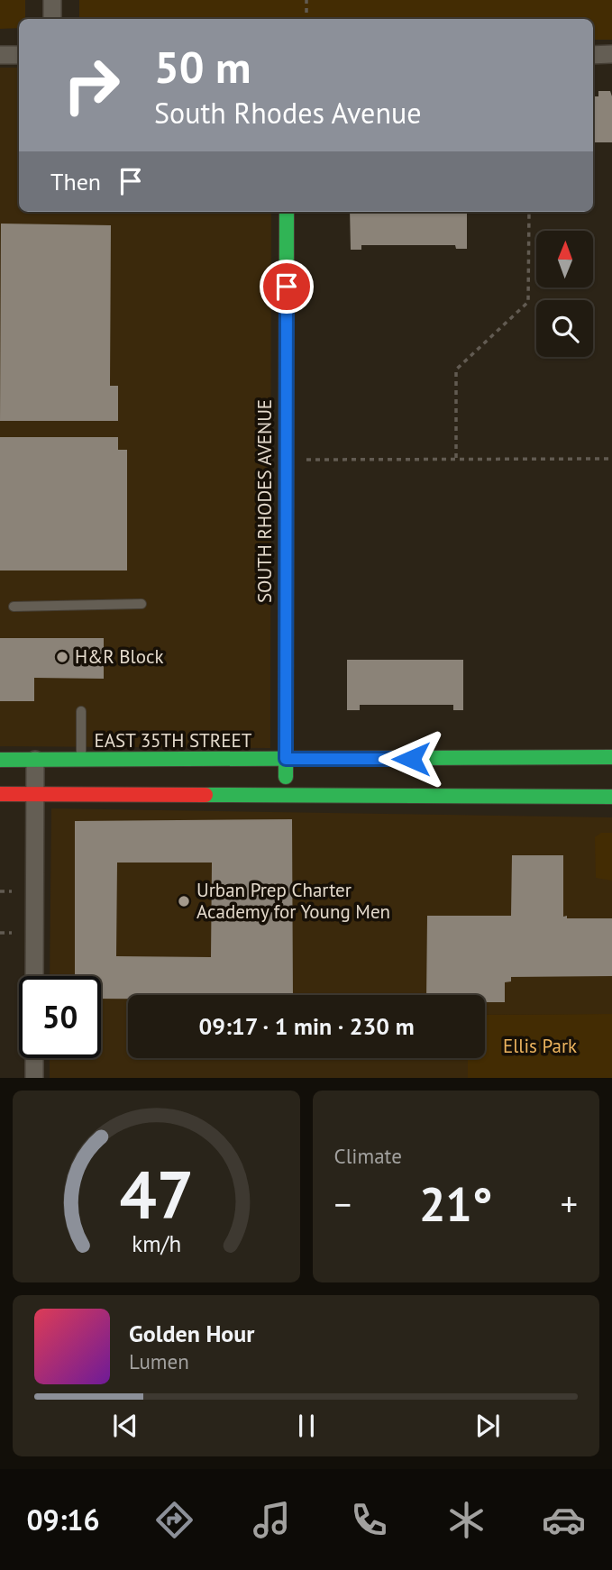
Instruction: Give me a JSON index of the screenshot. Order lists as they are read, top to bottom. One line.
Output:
{"streets":{"main road":["SOUTH RHODES AVENUE","EAST 35TH STREET"]},"crossings":[["SOUTH RHODES AVENUE","EAST 35TH STREET"]],"parks":["Ellis Park"],"places":["H&R Block","Urban Prep Charter Academy for Young Men"],"north":"top","page":{"turn":["50 m","South Rhodes Avenue"],"then":"Then","limit":"50","trip":"09:17 · 1 min · 230 m","tile":"Climate","heat":["−","21°","+"],"song":["Golden Hour","Lumen"],"tabs":"09:16","gauge":["47","km/h"]}}
